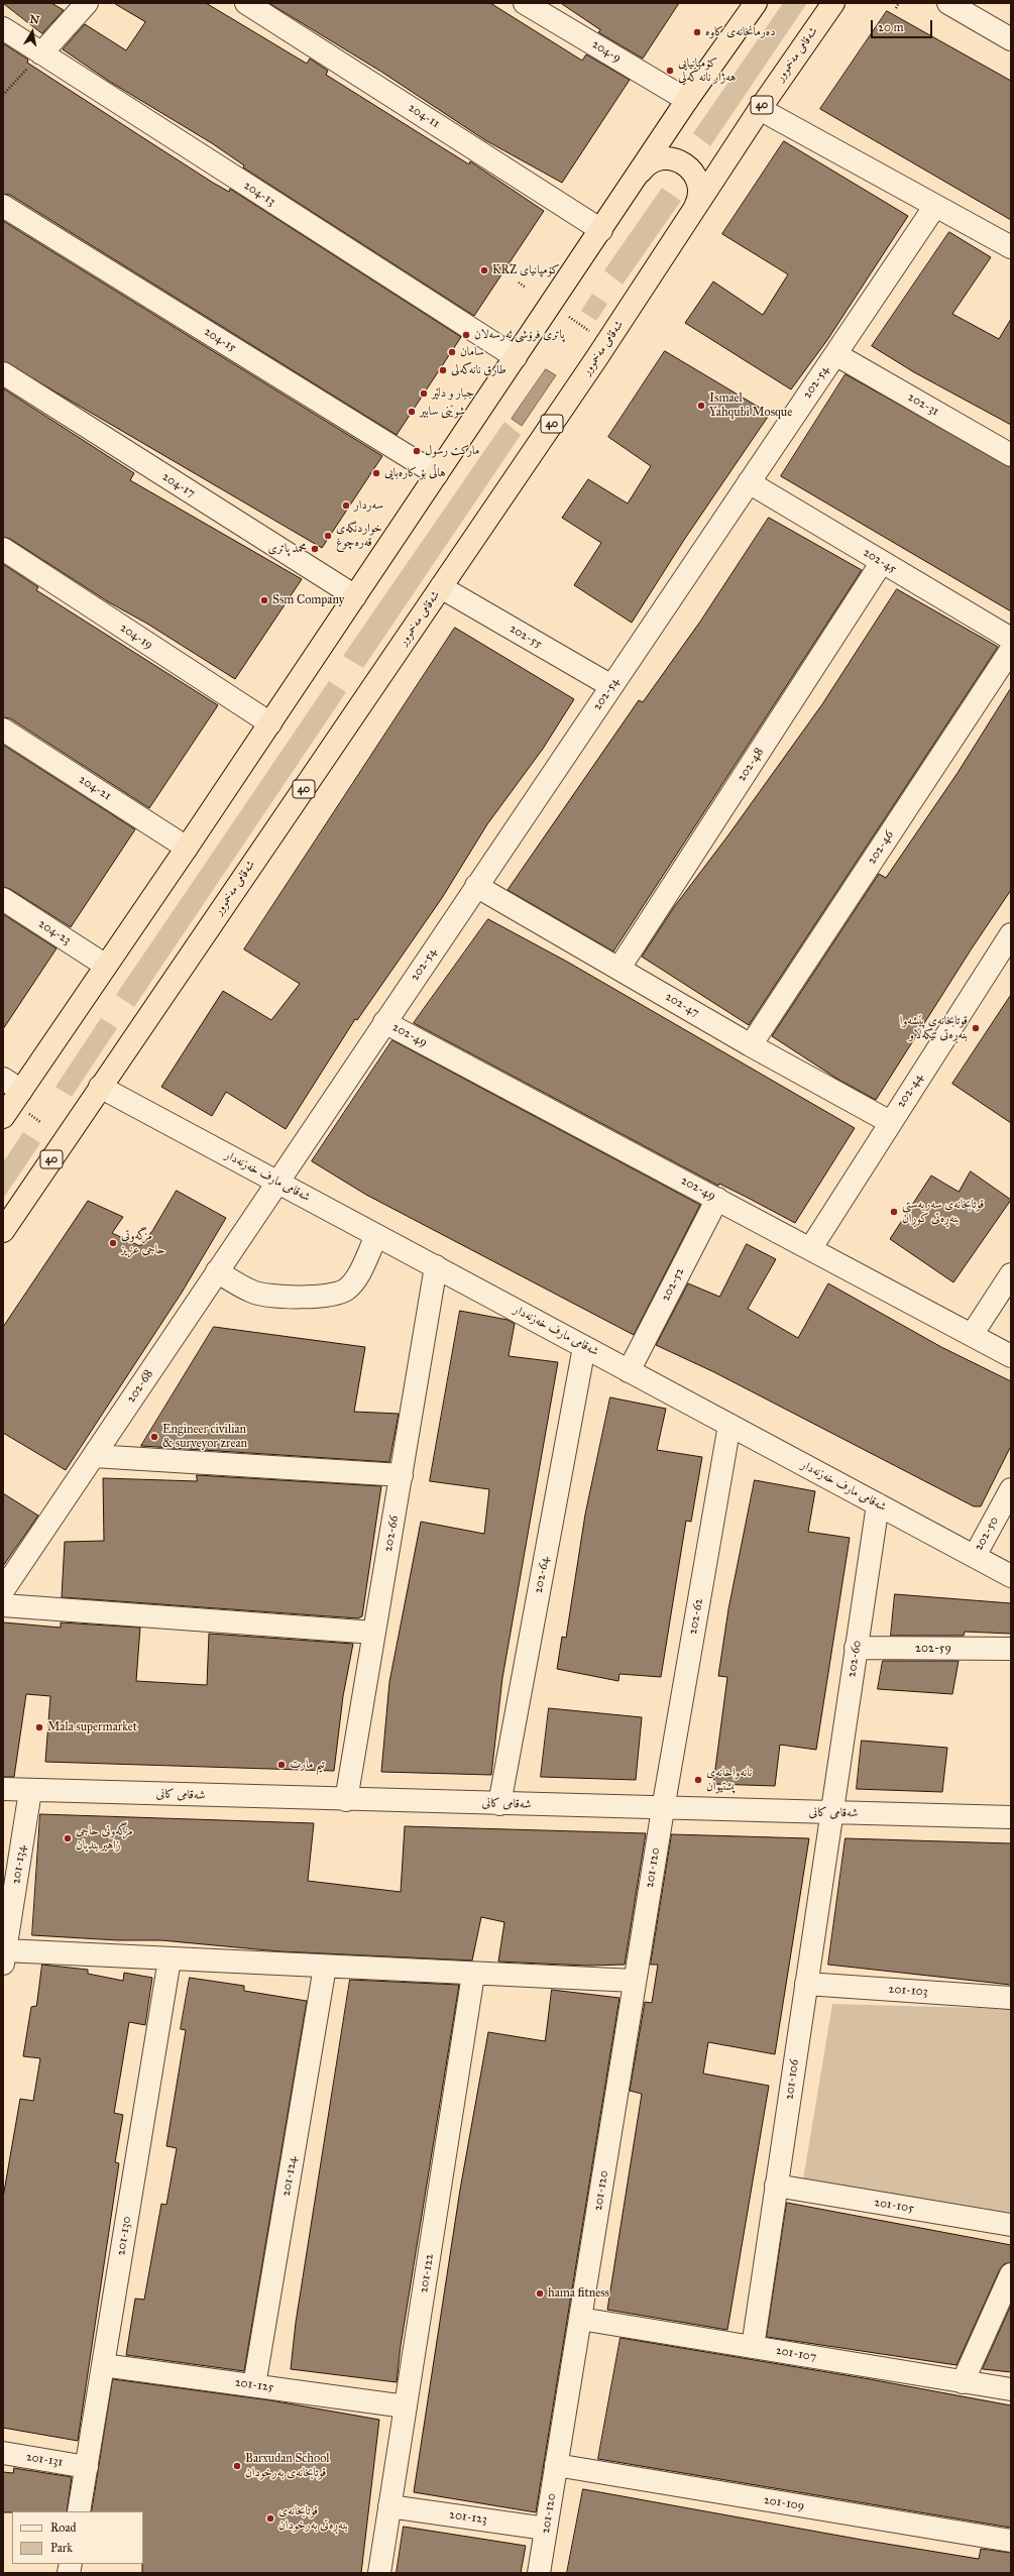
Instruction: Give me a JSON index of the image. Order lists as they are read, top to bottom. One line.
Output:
{"streets":{"highway":["شەقامی مەخموور","40"],"street":["204-9","204-11","204-13","204-15","202-54","202-31","204-17","202-45","204-19","202-55","202-48","204-21","202-46","204-23","202-47","202-49","202-44","شەقامی مارف خەزنەدار","202-52","202-68","202-66","202-50","202-64","202-62","202-59","202-60","شەقامی کانی","201-134","201-120","201-103","201-106","201-124","201-105","201-130","201-122","201-107","201-125","201-131","201-109","201-123"]},"crossings":[["شەقامی مەخموور","202-55"],["شەقامی مەخموور","شەقامی مارف خەزنەدار"],["202-54","202-31"],["202-54","202-45"],["202-54","202-55"],["202-54","202-47"],["202-54","202-49"],["202-54","شەقامی مارف خەزنەدار"],["202-54","202-68"],["202-45","202-48"],["202-48","202-47"],["202-46","202-47"],["202-47","202-44"],["202-49","202-44"],["202-49","202-52"],["شەقامی مارف خەزنەدار","202-52"],["شەقامی مارف خەزنەدار","202-68"],["شەقامی مارف خەزنەدار","202-66"],["شەقامی مارف خەزنەدار","202-50"],["شەقامی مارف خەزنەدار","202-64"],["شەقامی مارف خەزنەدار","202-62"],["شەقامی مارف خەزنەدار","202-60"],["202-66","شەقامی کانی"],["202-64","شەقامی کانی"],["202-62","شەقامی کانی"],["202-62","201-120"],["202-59","202-60"],["202-60","شەقامی کانی"],["202-60","201-106"],["شەقامی کانی","201-134"],["شەقامی کانی","201-120"],["شەقامی کانی","201-106"],["201-120","201-107"],["201-120","201-109"],["201-120","201-123"],["201-103","201-106"],["201-106","201-105"],["201-106","201-107"],["201-124","201-125"],["201-130","201-125"],["201-130","201-131"],["201-122","201-125"],["201-122","201-123"]],"places":["دەرمانخانەی کاوە","كۆمپانیایی هه‌ژار نانه‌كه‌لی","KRZ كۆمپانیای","پاتری فرۆشی ئەرسەلان","سامان","طارق نانەکەلی","جبار و دلێر","Ismael Yahqubi Mosque","شوێنی سابیر","مارکت رسول","هاڵی بۆ کارەبایی","سەردار","خواردنگەی قەرەچوغ","محمد پاتری","Ssm Company","قوتابخانەی پێشەوا بنەڕەتی تێکەڵاو","قوتابخانەی سەربەستی بنەڕەتی کوڕان","مزگەوتی حاجی عزیز","Engineer civilian & surveyor zrean","Mala supermarket","تيم مارت","نانەواخانەی پشتیوان","مزگەوتی حاجی زاهیر بندیان","hama fitness","Barxudan School قوتابخانەی بەرخودان","قوتابخانەی بنەڕەتی بەرخودان"],"legend":["Road","Park"],"scale_bar":"20 m","north":"top"}
